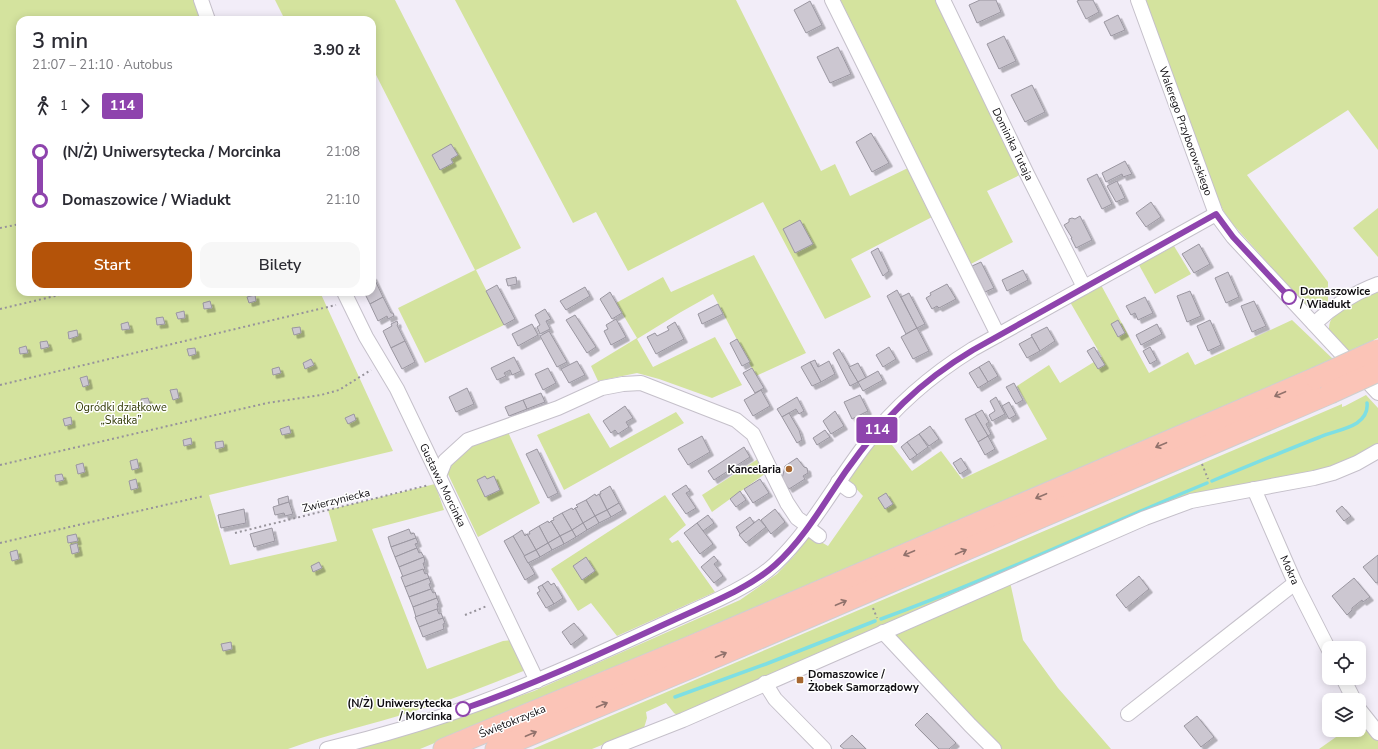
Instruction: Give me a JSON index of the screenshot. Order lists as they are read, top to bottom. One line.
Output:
{"streets":{"highway":["Świętokrzyska"],"street":["Walerego Przyborowskiego","Dominika Tutaja","Gustawa Morcinka","Mokra"],"path":["Zwierzyniecka"]},"crossings":[["Gustawa Morcinka","Zwierzyniecka"]],"parks":["Ogródki działkowe „Skałka”"],"places":{"other":["Domaszowice / Wiadukt","Kancelaria","(N/Ż) Uniwersytecka / Morcinka"],"transit":["Domaszowice / Żłobek Samorządowy"]},"lines":["bus line 114"],"page":{"on_map":"114","heading":["3 min","21:07 – 21:10 · Autobus","3.90 zł"],"legs":["1","114"],"list":[{"name":"(N/Ż) Uniwersytecka / Morcinka","value":"21:08"},{"name":"Domaszowice / Wiadukt","value":"21:10"}],"buttons":["Start","Bilety"]}}
